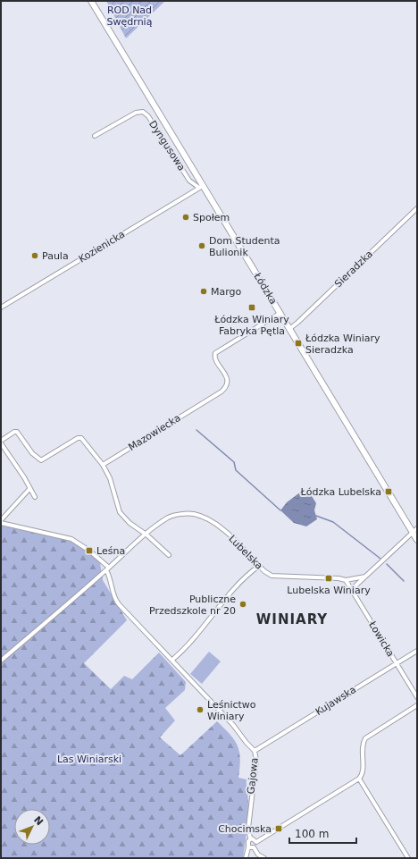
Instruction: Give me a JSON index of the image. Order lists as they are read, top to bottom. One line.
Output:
{"streets":{"main road":["Łódzka"],"street":["Dyngusowa","Kozienicka","Sieradzka","Mazowiecka","Lubelska","Łowicka","Kujawska","Gajowa"]},"crossings":[["Dyngusowa","Kozienicka"],["Dyngusowa","Łódzka"],["Kozienicka","Łódzka"],["Sieradzka","Łódzka"],["Łódzka","Mazowiecka"],["Lubelska","Łowicka"],["Łowicka","Kujawska"],["Kujawska","Gajowa"]],"districts":["WINIARY"],"parks":["ROD Nad Swędrnią","Las Winiarski"],"places":{"other":["Społem","Dom Studenta Bulionik","Paula","Margo","Publiczne Przedszkole nr 20","Leśnictwo Winiary"],"transit":["Łódzka Winiary Fabryka Pętla","Łódzka Winiary Sieradzka","Łódzka Lubelska","Leśna","Lubelska Winiary","Chocimska"]},"scale_bar":"100 m","north":"top right"}
